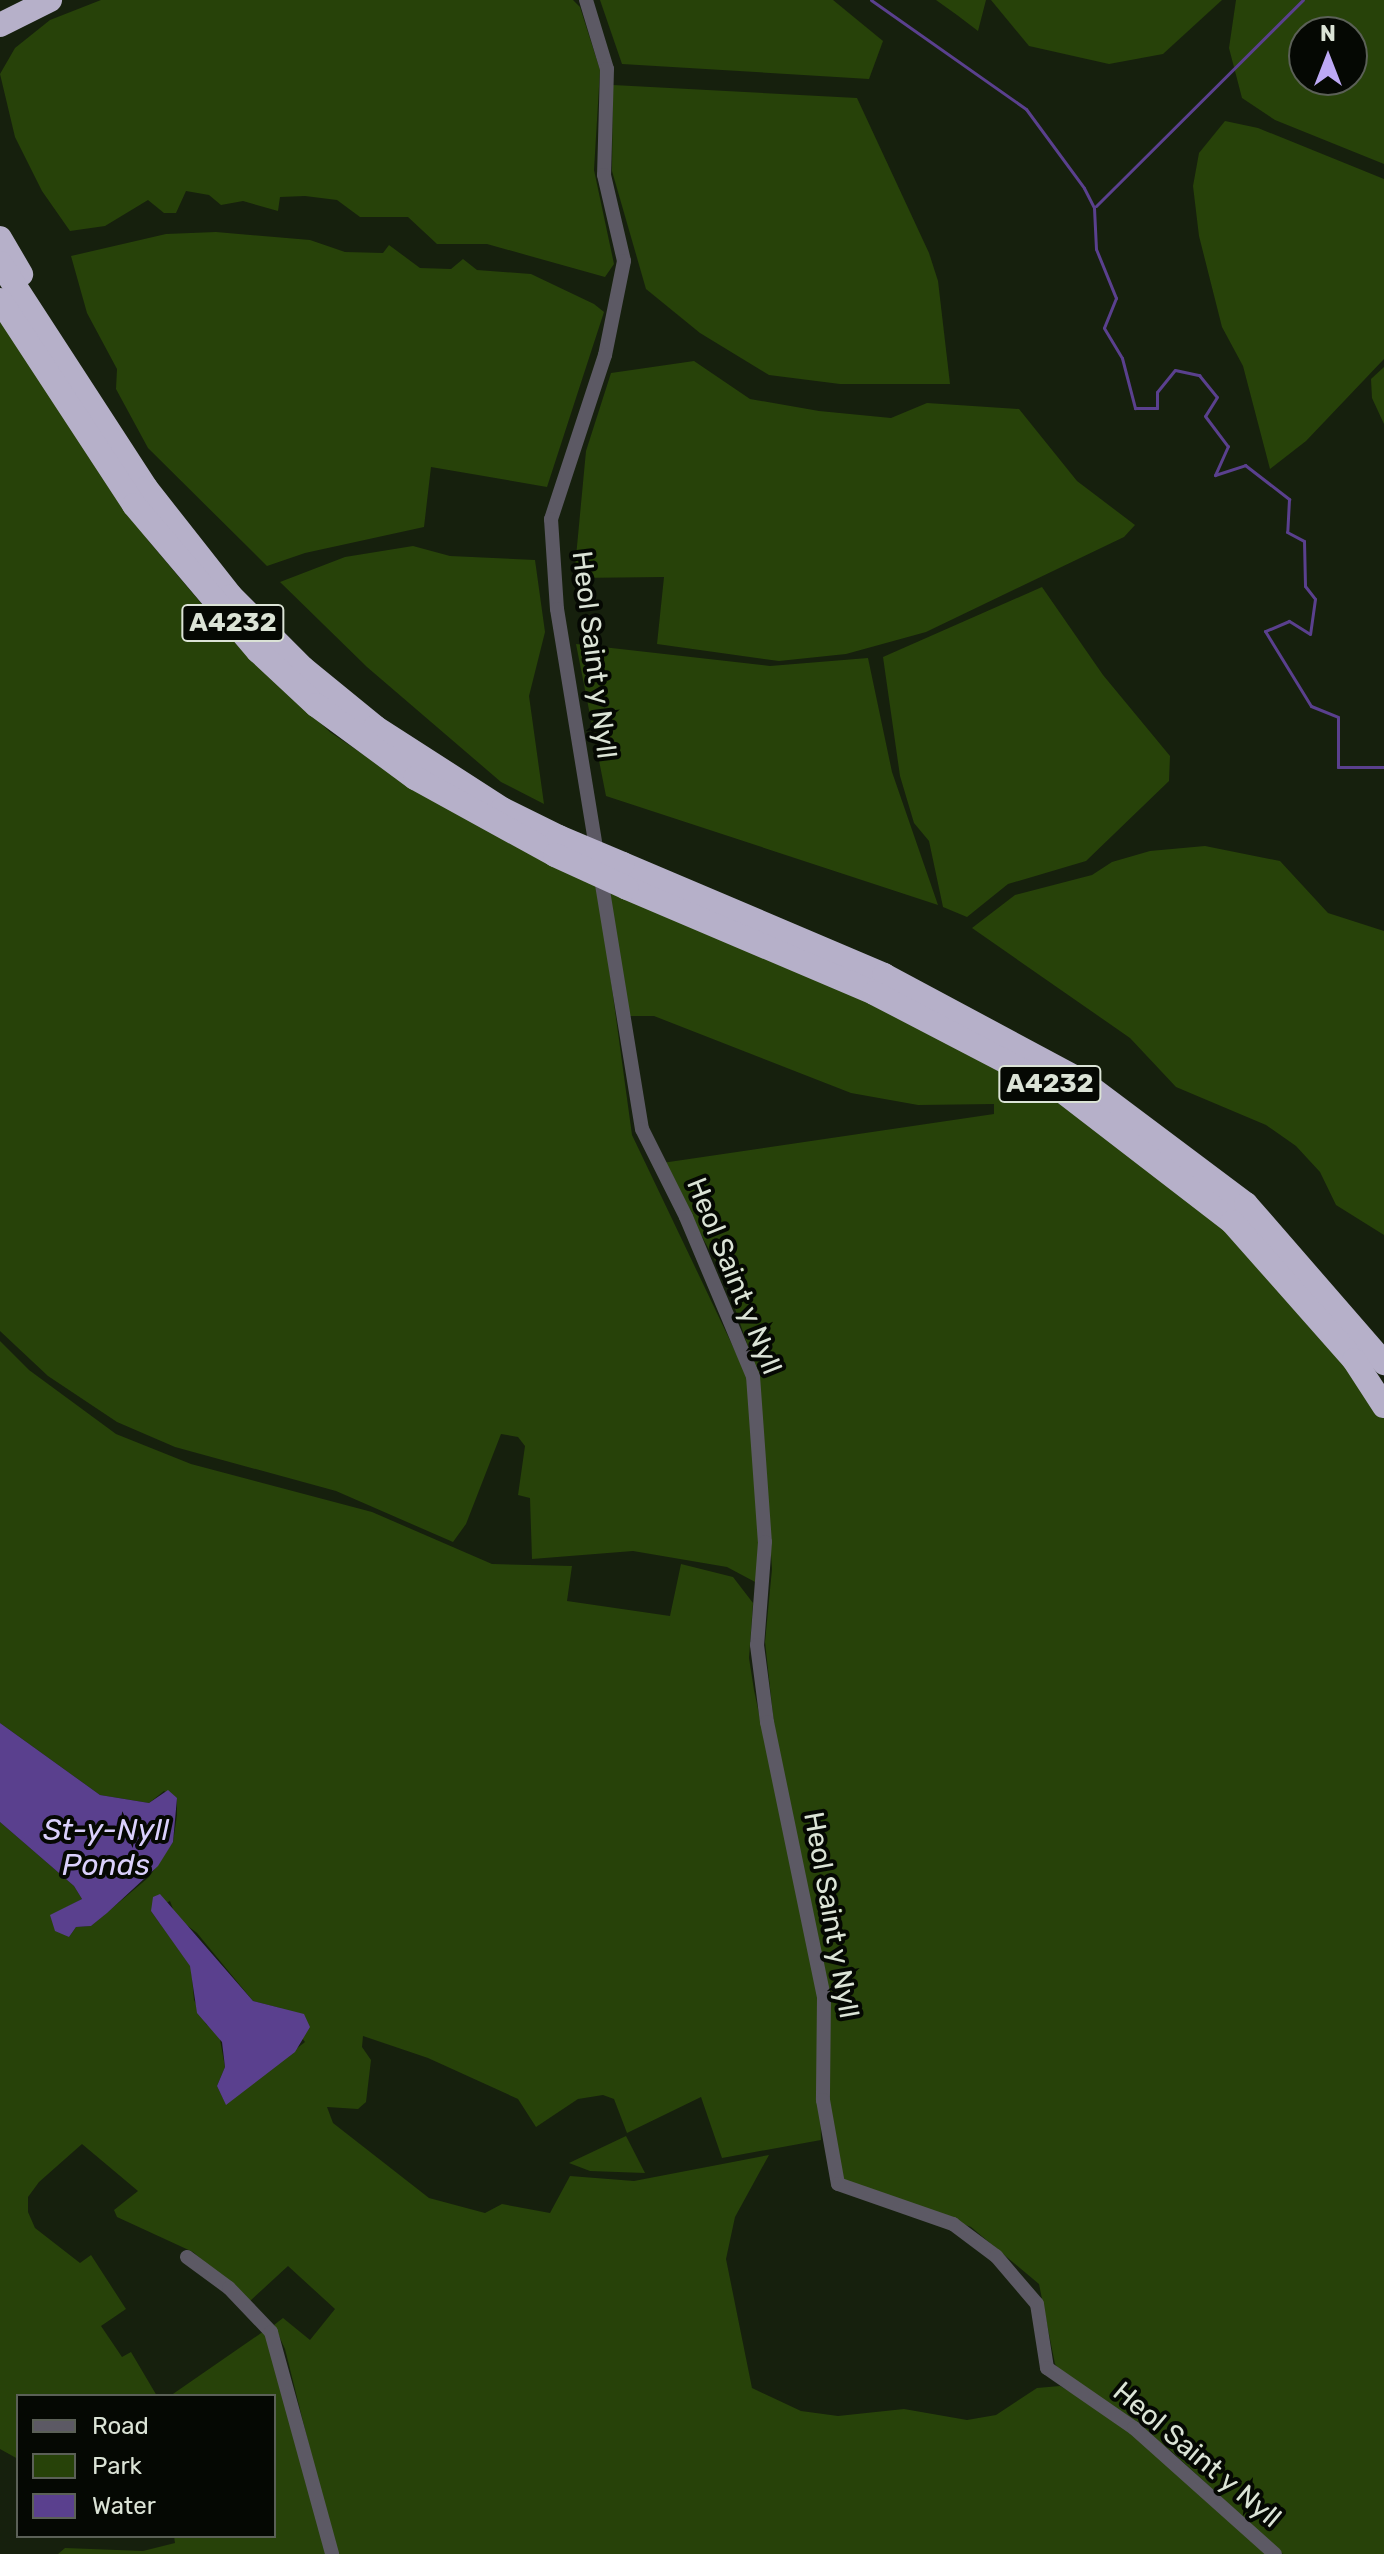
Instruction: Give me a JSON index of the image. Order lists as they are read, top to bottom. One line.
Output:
{"streets":{"highway":["A4232"],"street":["Heol Saint y Nyll"]},"water":["St-y-Nyll Ponds"],"legend":["Road","Park","Water"],"north":"top"}
